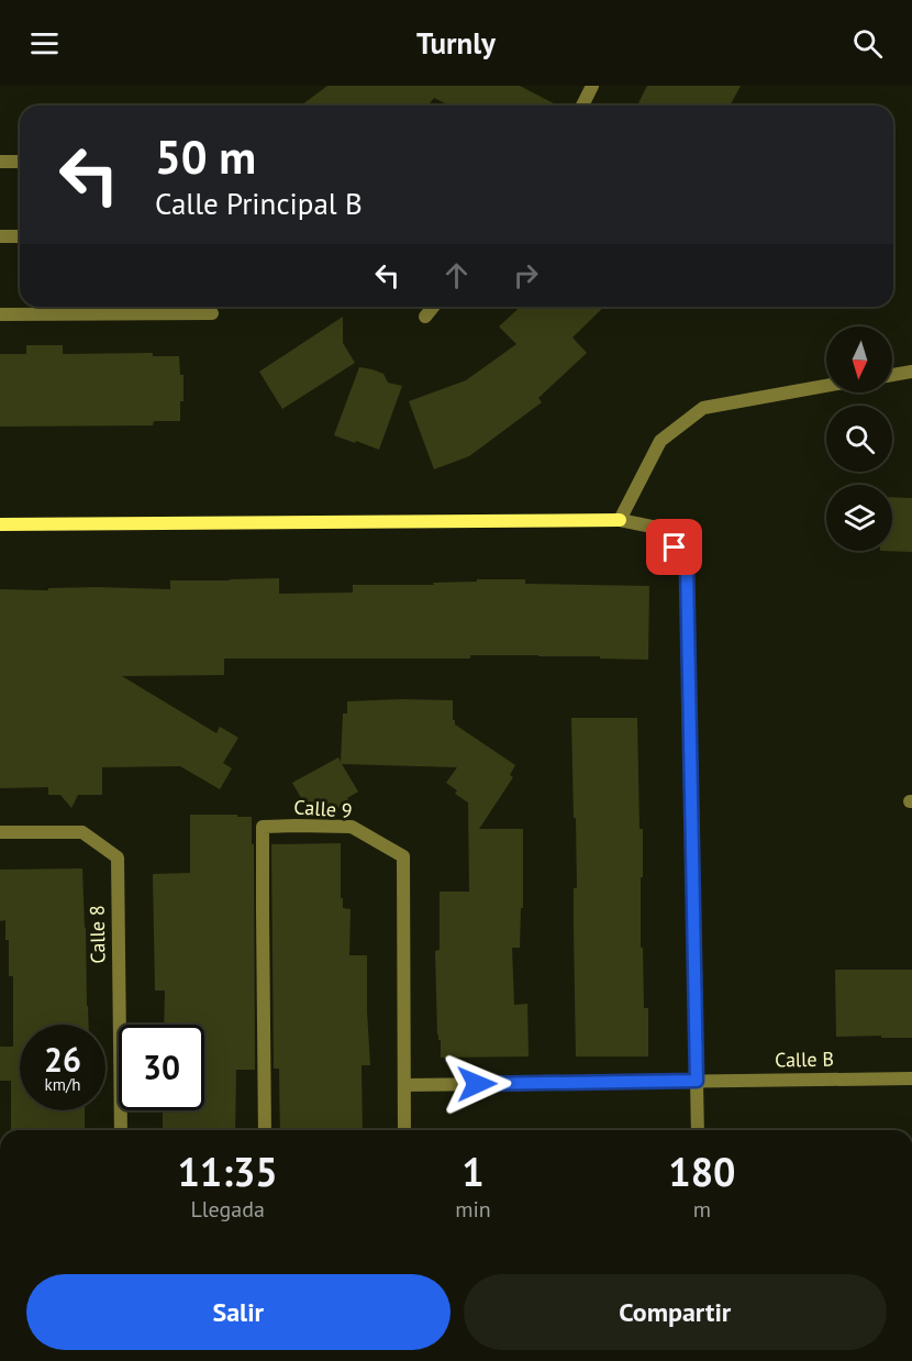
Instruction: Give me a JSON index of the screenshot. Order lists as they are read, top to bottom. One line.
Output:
{"streets":{"street":["Calle 9","Calle 8","Calle B"]},"crossings":[["Calle 9","Calle B"]],"north":"bottom","page":{"header":"Turnly","turn":["50 m","Calle Principal B"],"speed":"26 km/h","limit":"30","eta":["11:35","Llegada","1","min","180","m"],"buttons":["Salir","Compartir"]}}
